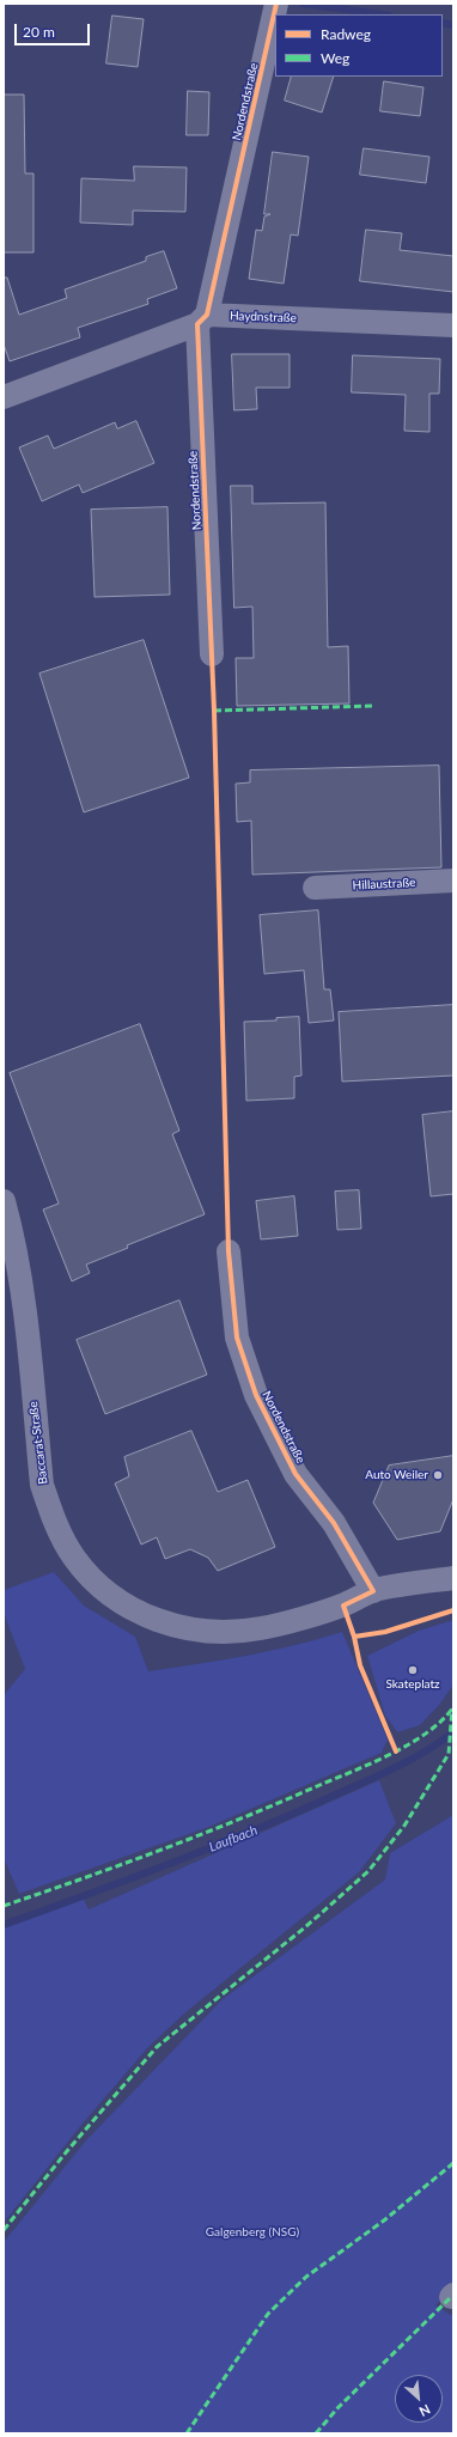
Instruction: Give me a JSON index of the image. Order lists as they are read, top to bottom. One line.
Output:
{"streets":{"street":["Nordendstraße","Haydnstraße","Hillaustraße","Baccarat-Straße"]},"crossings":[["Nordendstraße","Haydnstraße"],["Nordendstraße","Baccarat-Straße"]],"water":["Laufbach"],"parks":["Galgenberg (NSG)"],"places":["Auto Weiler","Skateplatz"],"legend":["Radweg","Weg"],"scale_bar":"20 m","north":"bottom right"}
